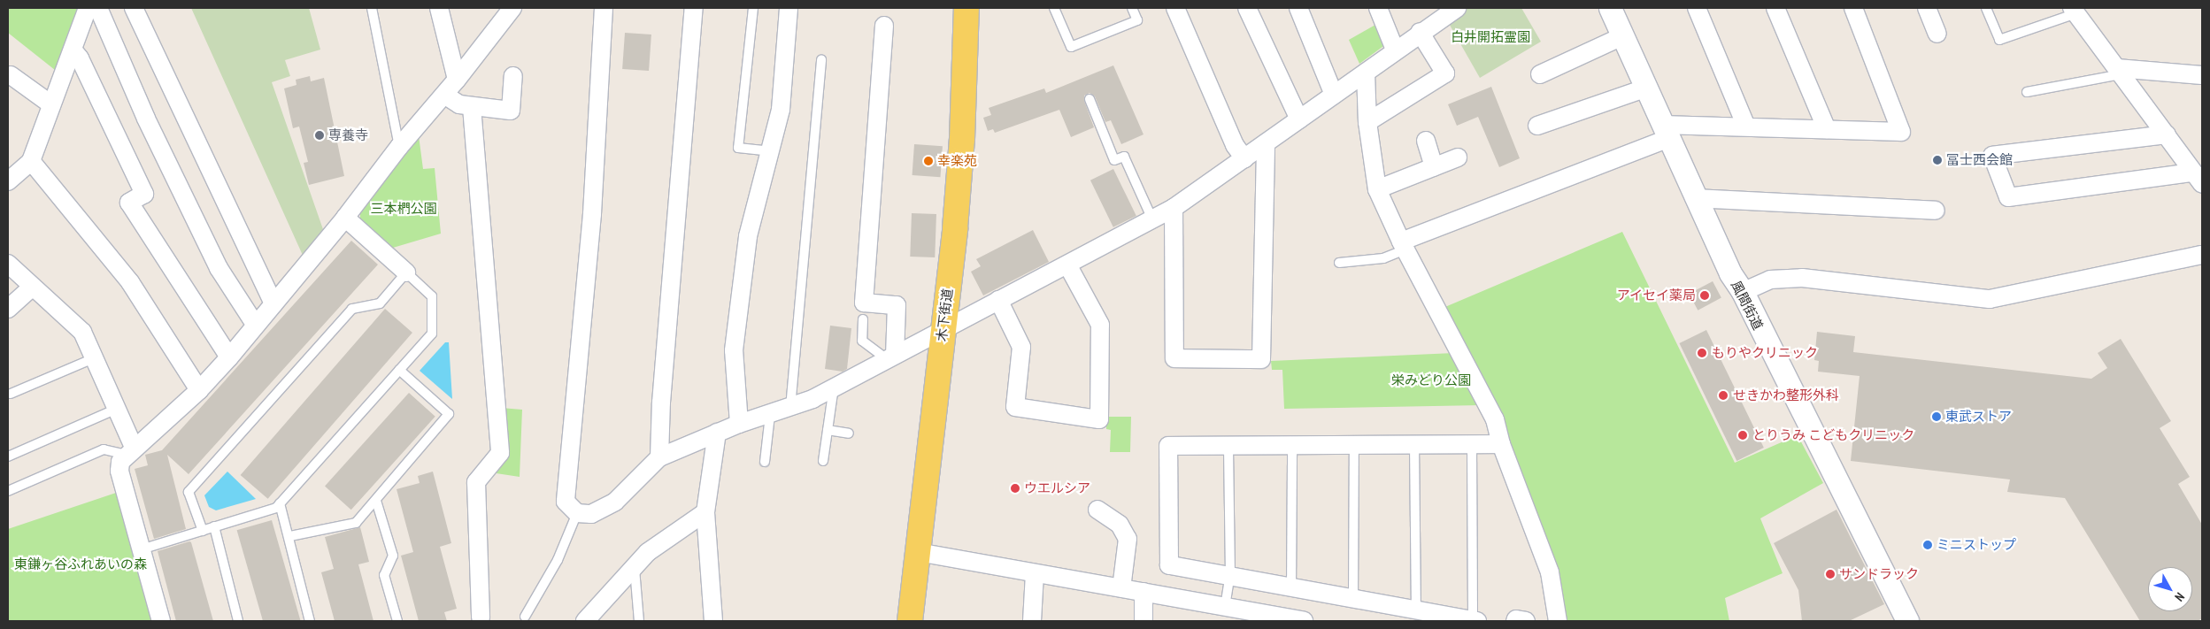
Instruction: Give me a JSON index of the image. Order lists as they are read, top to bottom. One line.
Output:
{"streets":{"main road":["木下街道"],"street":["風間街道"]},"parks":["白井開拓霊園","三本椚公園","栄みどり公園","東鎌ヶ谷ふれあいの森"],"places":["専養寺","冨士西会館","幸楽苑","アイセイ薬局","もりやクリニック","せきかわ整形外科","東武ストア","とりうみ こどもクリニック","ウエルシア","ミニストップ","サンドラック"],"north":"bottom right"}
